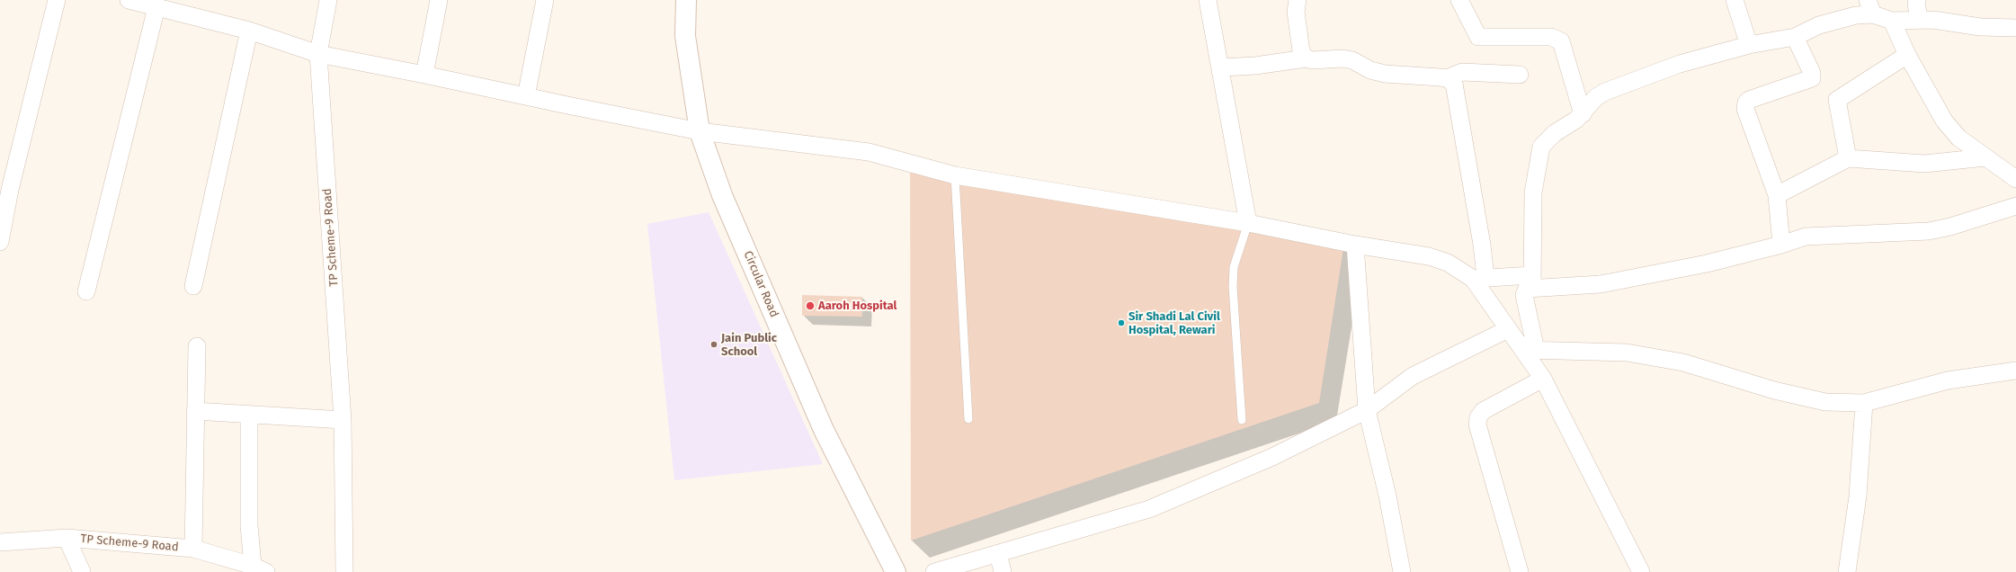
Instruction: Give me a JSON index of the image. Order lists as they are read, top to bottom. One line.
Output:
{"streets":{"main road":["Circular Road"],"street":["TP Scheme-9 Road"]},"places":["Aaroh Hospital","Sir Shadi Lal Civil Hospital, Rewari","Jain Public School"]}
